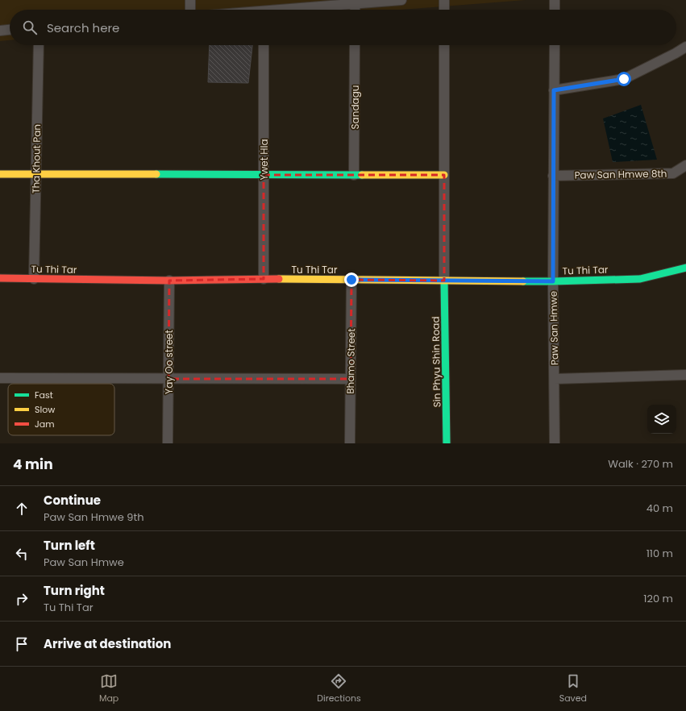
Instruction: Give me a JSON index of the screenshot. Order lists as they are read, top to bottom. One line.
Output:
{"streets":{"street":["Sandagu","Tha Khout Pan","Ywet Hla","Paw San Hmwe 8th","Tu Thi Tar","Paw San Hmwe","Bhamo Street","Yay Oo street","Sin Phyu Shin Road"]},"crossings":[["Tha Khout Pan","Tu Thi Tar"],["Ywet Hla","Tu Thi Tar"],["Paw San Hmwe 8th","Paw San Hmwe"],["Tu Thi Tar","Paw San Hmwe"],["Tu Thi Tar","Bhamo Street"],["Tu Thi Tar","Yay Oo street"],["Tu Thi Tar","Sin Phyu Shin Road"]],"legend":["Fast","Slow","Jam"],"page":{"search":"Search here","heading":["4 min","Walk · 270 m"],"list":[["Continue","Paw San Hmwe 9th","40 m"],["Turn left","Paw San Hmwe","110 m"],["Turn right","Tu Thi Tar","120 m"],"Arrive at destination"],"nav":["Map","Directions","Saved"]}}
